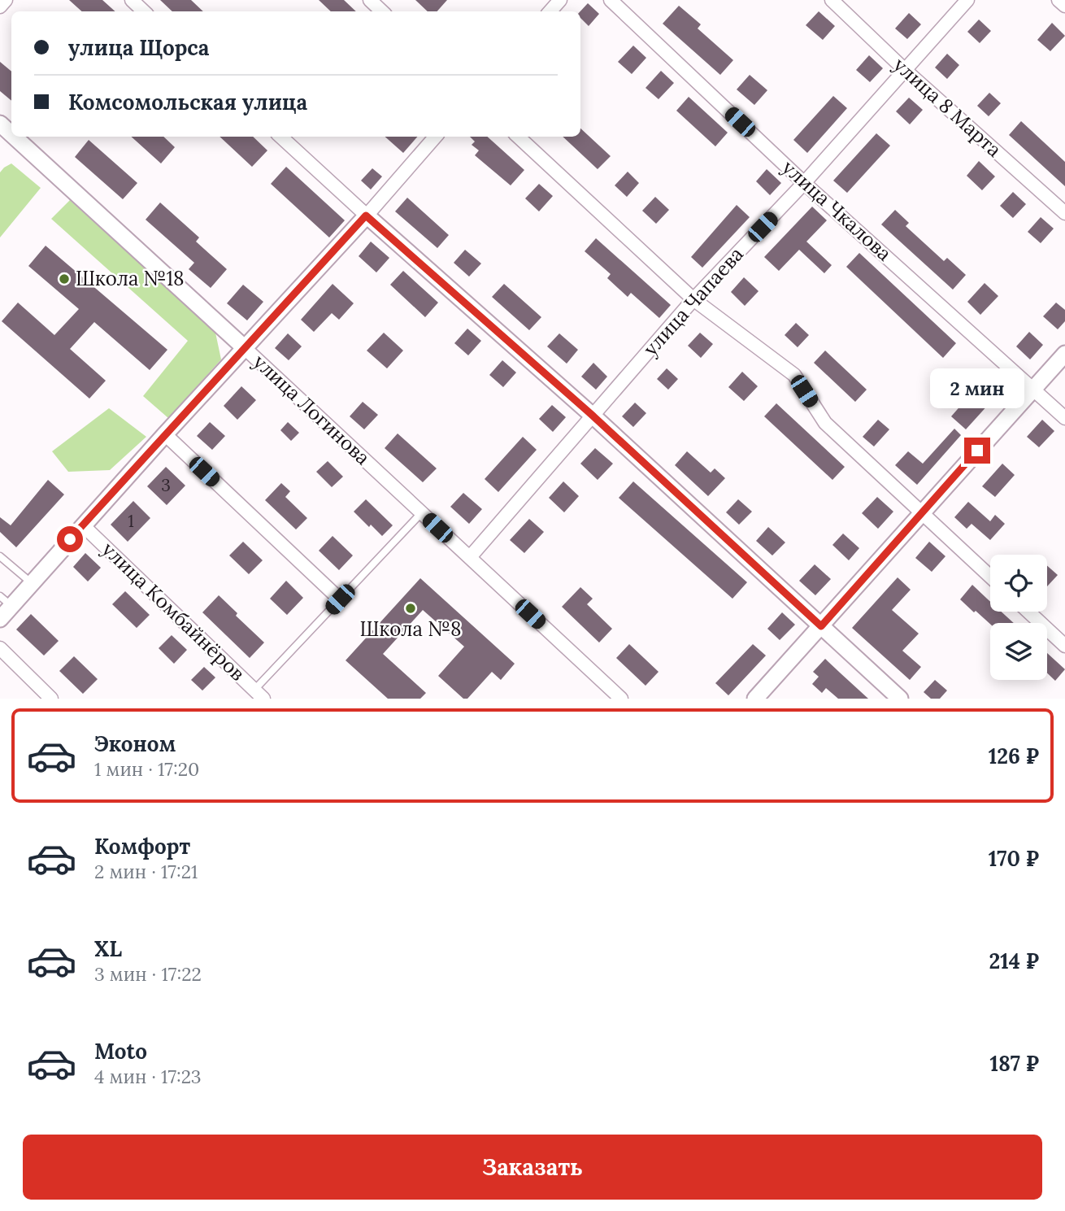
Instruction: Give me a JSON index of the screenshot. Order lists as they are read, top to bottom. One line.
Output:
{"streets":{"street":["улица 8 Марта","улица Чкалова","улица Чапаева","улица Логинова","улица Комбайнёров"]},"crossings":[["улица 8 Марта","улица Чапаева"],["улица Чкалова","улица Чапаева"],["улица Чапаева","улица Логинова"]],"places":["Школа №18","Школа №8"],"house_numbers":["3","1"],"page":{"banner":["улица Щорса","Комсомольская улица"],"bubble":"2 мин","list":[{"name":"Эконом","note":"1 мин · 17:20","value":"126 ₽"},{"name":"Комфорт","note":"2 мин · 17:21","value":"170 ₽"},{"name":"XL","note":"3 мин · 17:22","value":"214 ₽"},{"name":"Moto","note":"4 мин · 17:23","value":"187 ₽"}],"buttons":"Заказать"}}
